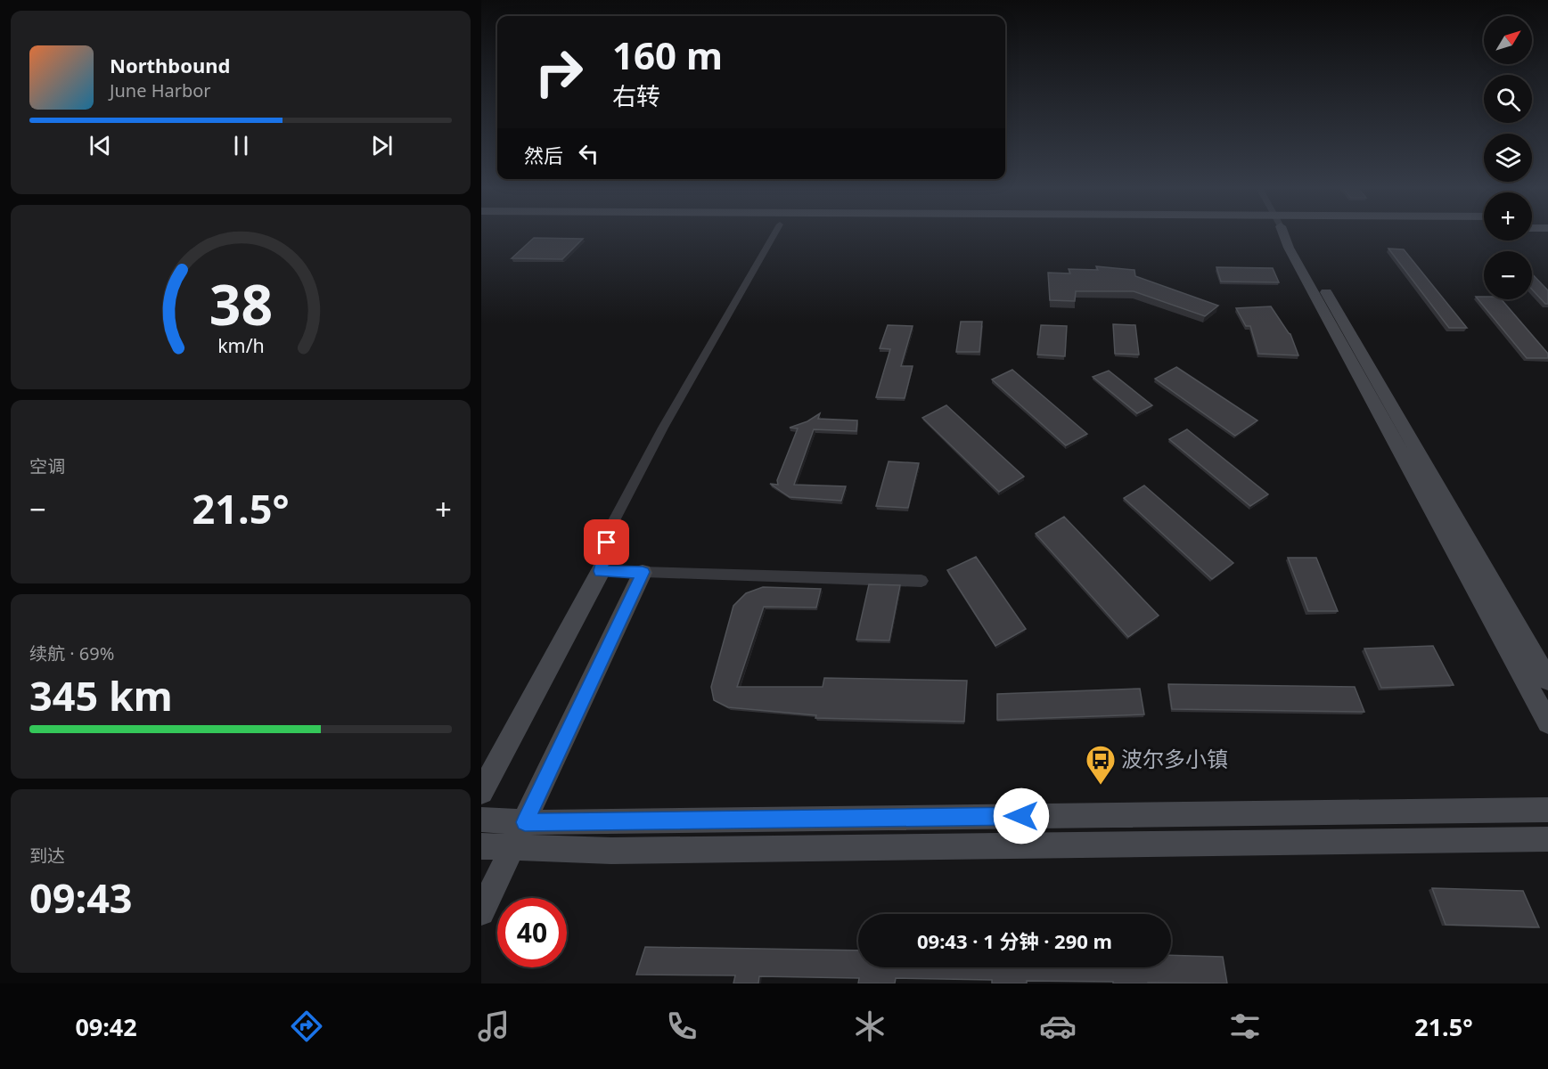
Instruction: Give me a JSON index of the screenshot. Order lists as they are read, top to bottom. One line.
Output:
{"places":{"bus stop":["波尔多小镇"]},"north":"top right","page":{"map_buttons":["+","−"],"turn":["160 m","右转"],"song":["Northbound","June Harbor"],"then":"然后","tile":["空调",["续航 · 69%","345 km"],["到达","09:43"]],"heat":["−","21.5°","+"],"limit":"40","trip":"09:43 · 1 分钟 · 290 m","tabs":["09:42","21.5°"],"gauge":["38","km/h"]}}
